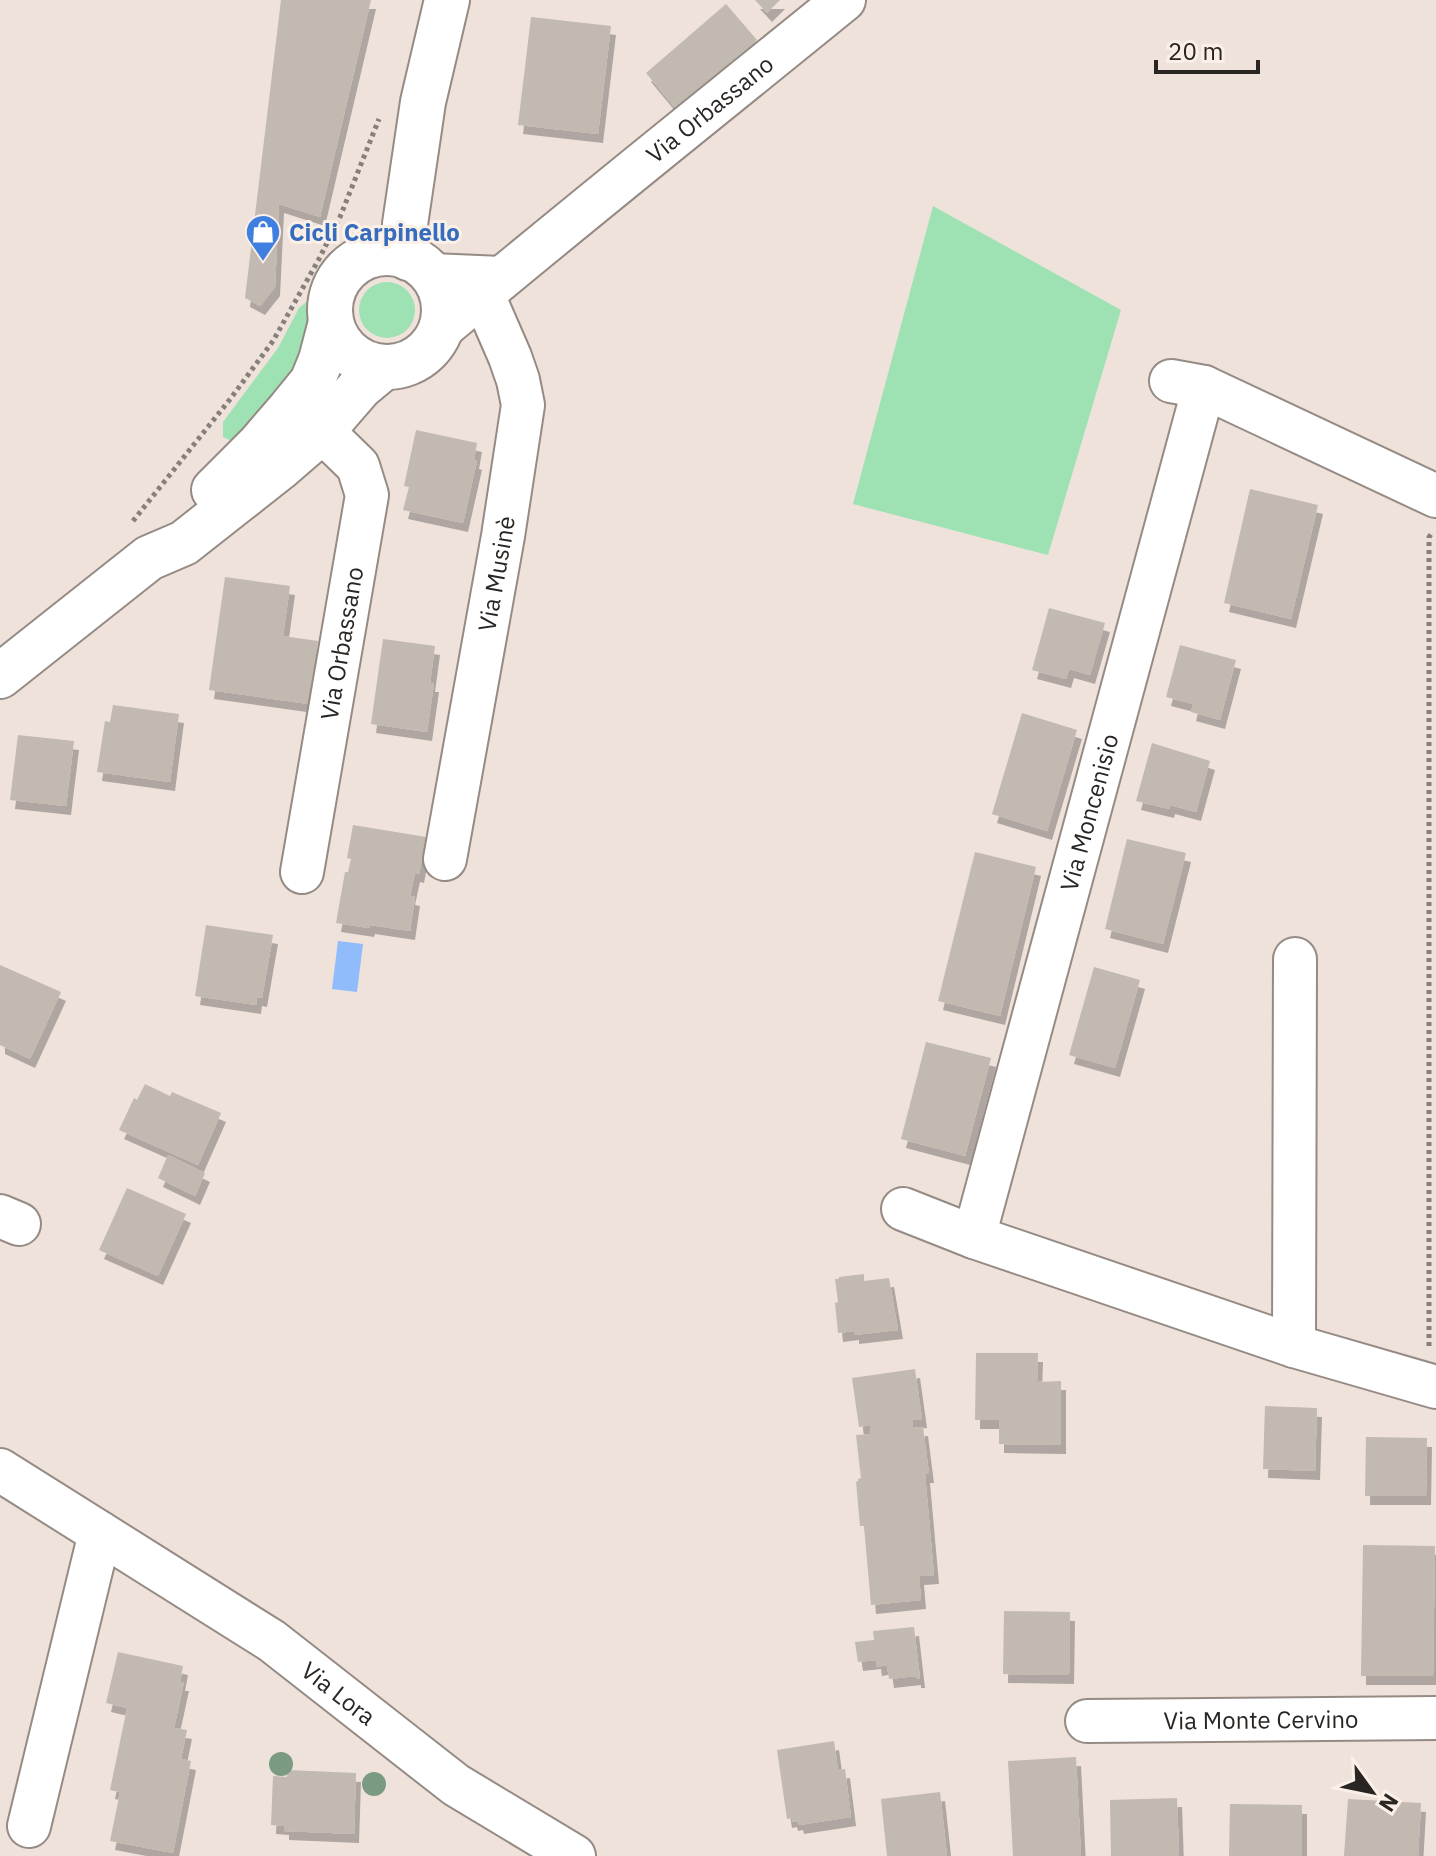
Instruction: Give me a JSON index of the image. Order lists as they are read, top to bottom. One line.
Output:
{"streets":{"street":["Via Orbassano","Via Musinè","Via Moncenisio","Via Lora","Via Monte Cervino"]},"crossings":[["Via Orbassano","Via Musinè"]],"places":{"shop":["Cicli Carpinello"]},"scale_bar":"20 m","north":"bottom right"}
